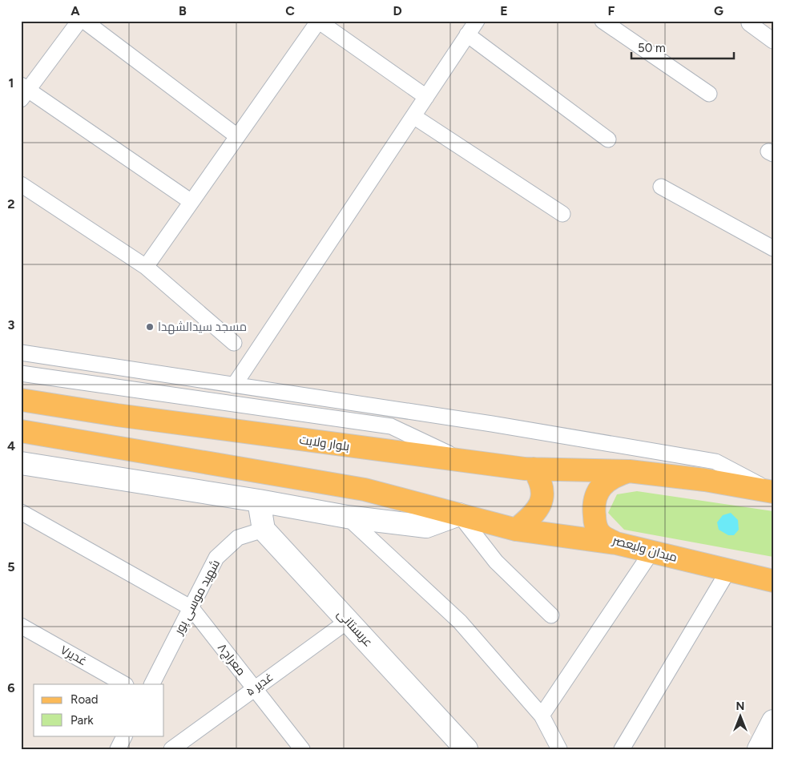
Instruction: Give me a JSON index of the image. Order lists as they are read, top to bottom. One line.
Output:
{"streets":{"main road":["بلوار ولایت","میدان ولیعصر"],"street":["شهید موسی پور","عربستانی","غدیر۷","معراج۸","غدیر ۵"]},"crossings":[["بلوار ولایت","میدان ولیعصر"],["شهید موسی پور","عربستانی"],["شهید موسی پور","معراج۸"],["عربستانی","غدیر ۵"],["معراج۸","غدیر ۵"]],"places":["مسجد سیدالشهدا"],"legend":["Road","Park"],"scale_bar":"50 m","north":"top","grid":{"columns":["A","B","C","D","E","F","G"],"rows":["1","2","3","4","5","6"]}}
